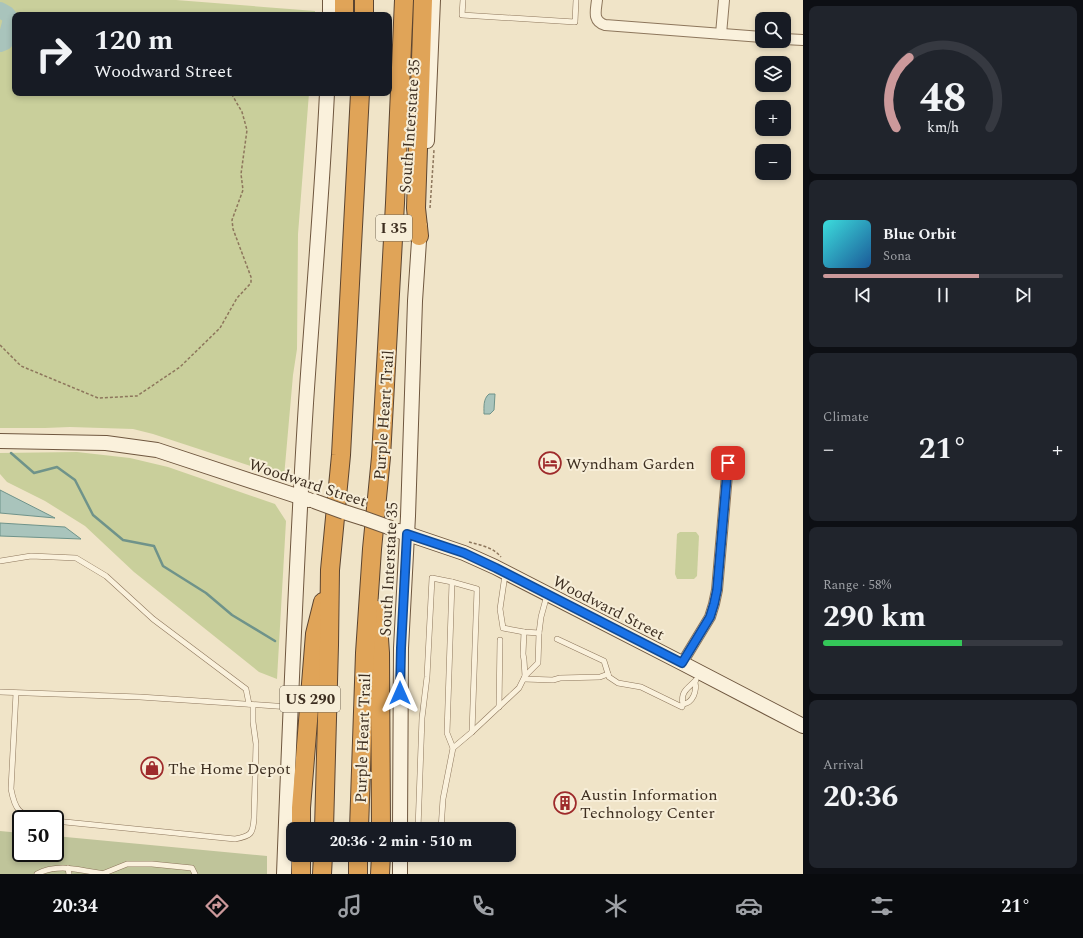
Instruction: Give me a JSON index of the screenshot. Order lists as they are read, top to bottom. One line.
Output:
{"streets":{"highway":["I 35","Purple Heart Trail","US 290"],"main road":["South Interstate 35","Woodward Street"]},"crossings":[["South Interstate 35","Woodward Street"],["I 35","US 290"]],"places":{"hotel":["Wyndham Garden"],"shop":["The Home Depot"],"building":["Austin Information Technology Center"]},"page":{"map_buttons":["+","−"],"turn":["120 m","Woodward Street"],"song":["Blue Orbit","Sona"],"tile":["Climate",["Range · 58%","290 km"],["Arrival","20:36"]],"heat":["−","21°","+"],"limit":"50","trip":"20:36 · 2 min · 510 m","tabs":["20:34","21°"],"gauge":["48","km/h"]}}
